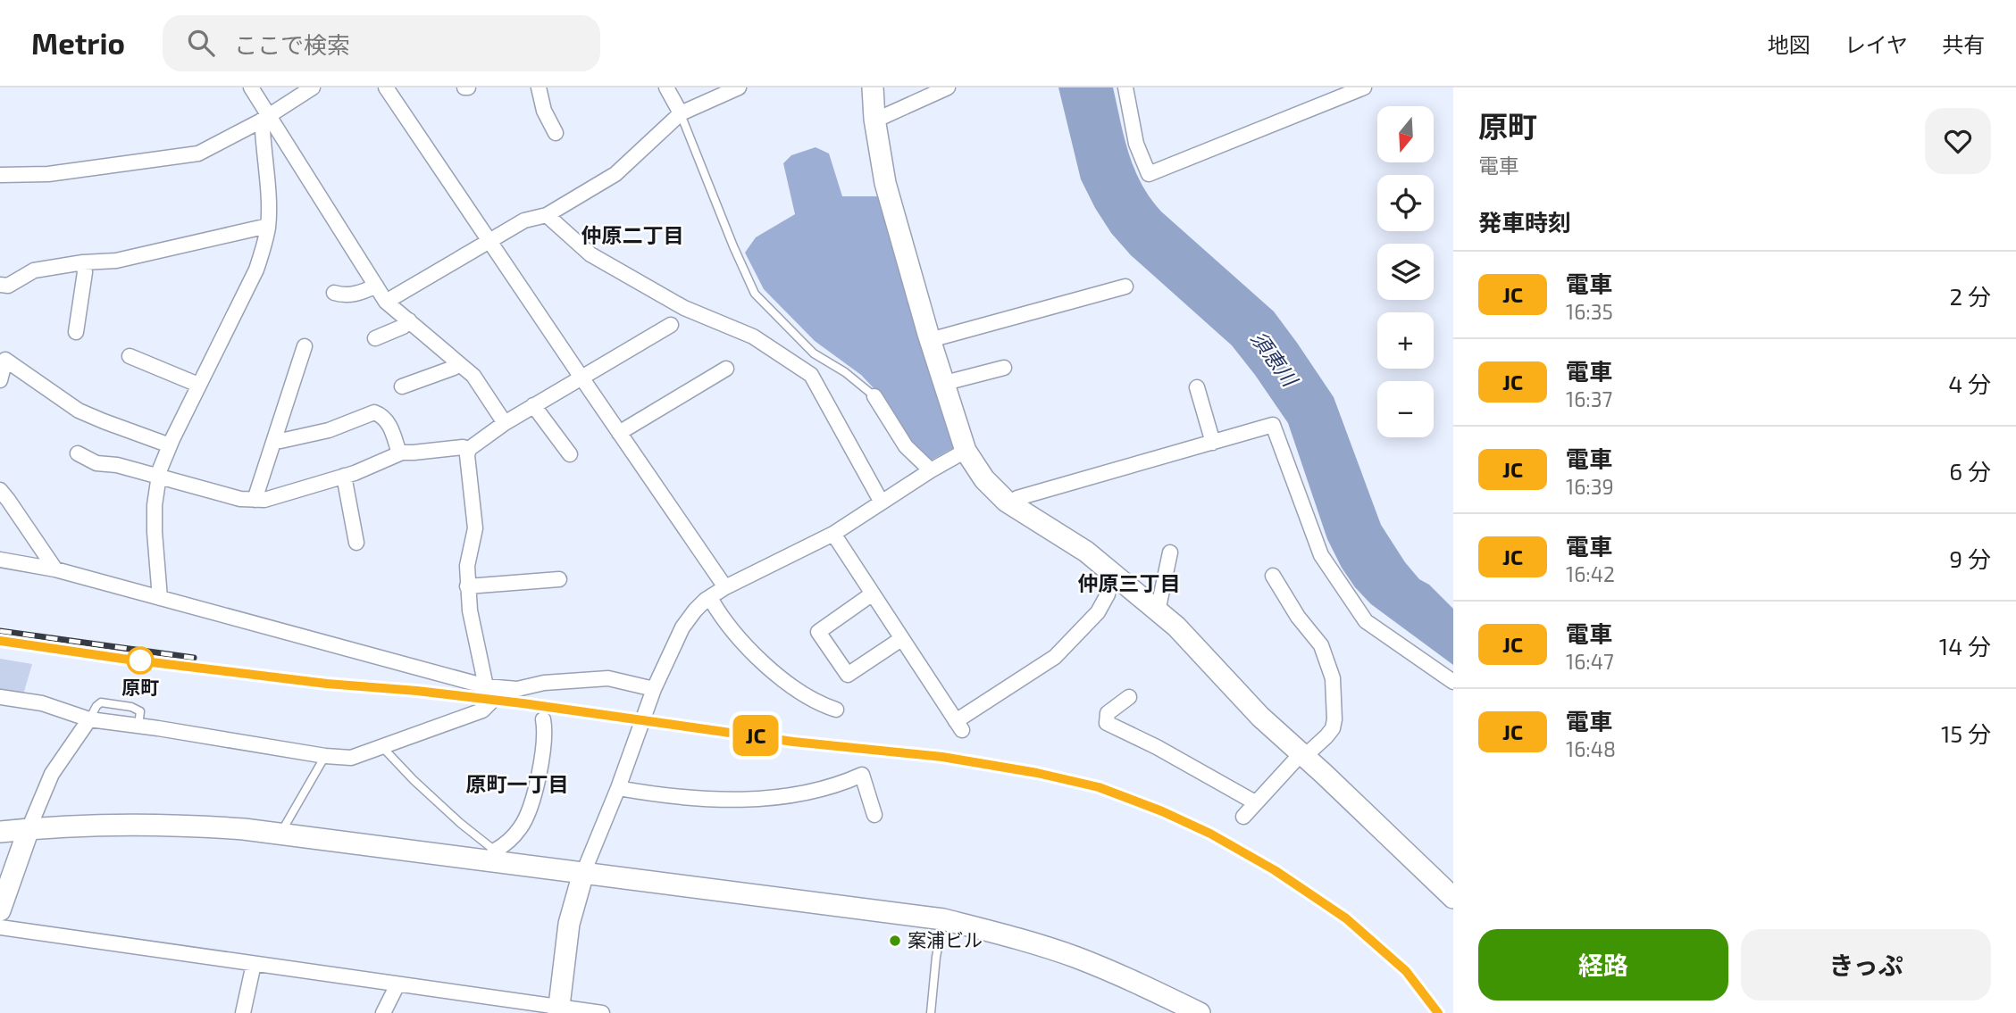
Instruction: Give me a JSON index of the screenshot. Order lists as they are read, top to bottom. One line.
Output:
{"districts":["仲原二丁目","仲原三丁目","原町一丁目"],"water":["須恵川"],"places":["原町","案浦ビル"],"north":"bottom","page":{"header":"Metrio","search":"ここで検索","nav":["地図","レイヤ","共有"],"on_map":"JC","heading":[["原町","電車"],"発車時刻"],"map_buttons":["+","−"],"list":[{"mark":"JC","name":"電車","note":"16:35","value":"2 分"},{"mark":"JC","name":"電車","note":"16:37","value":"4 分"},{"mark":"JC","name":"電車","note":"16:39","value":"6 分"},{"mark":"JC","name":"電車","note":"16:42","value":"9 分"},{"mark":"JC","name":"電車","note":"16:47","value":"14 分"},{"mark":"JC","name":"電車","note":"16:48","value":"15 分"}],"buttons":["経路","きっぷ"]}}
